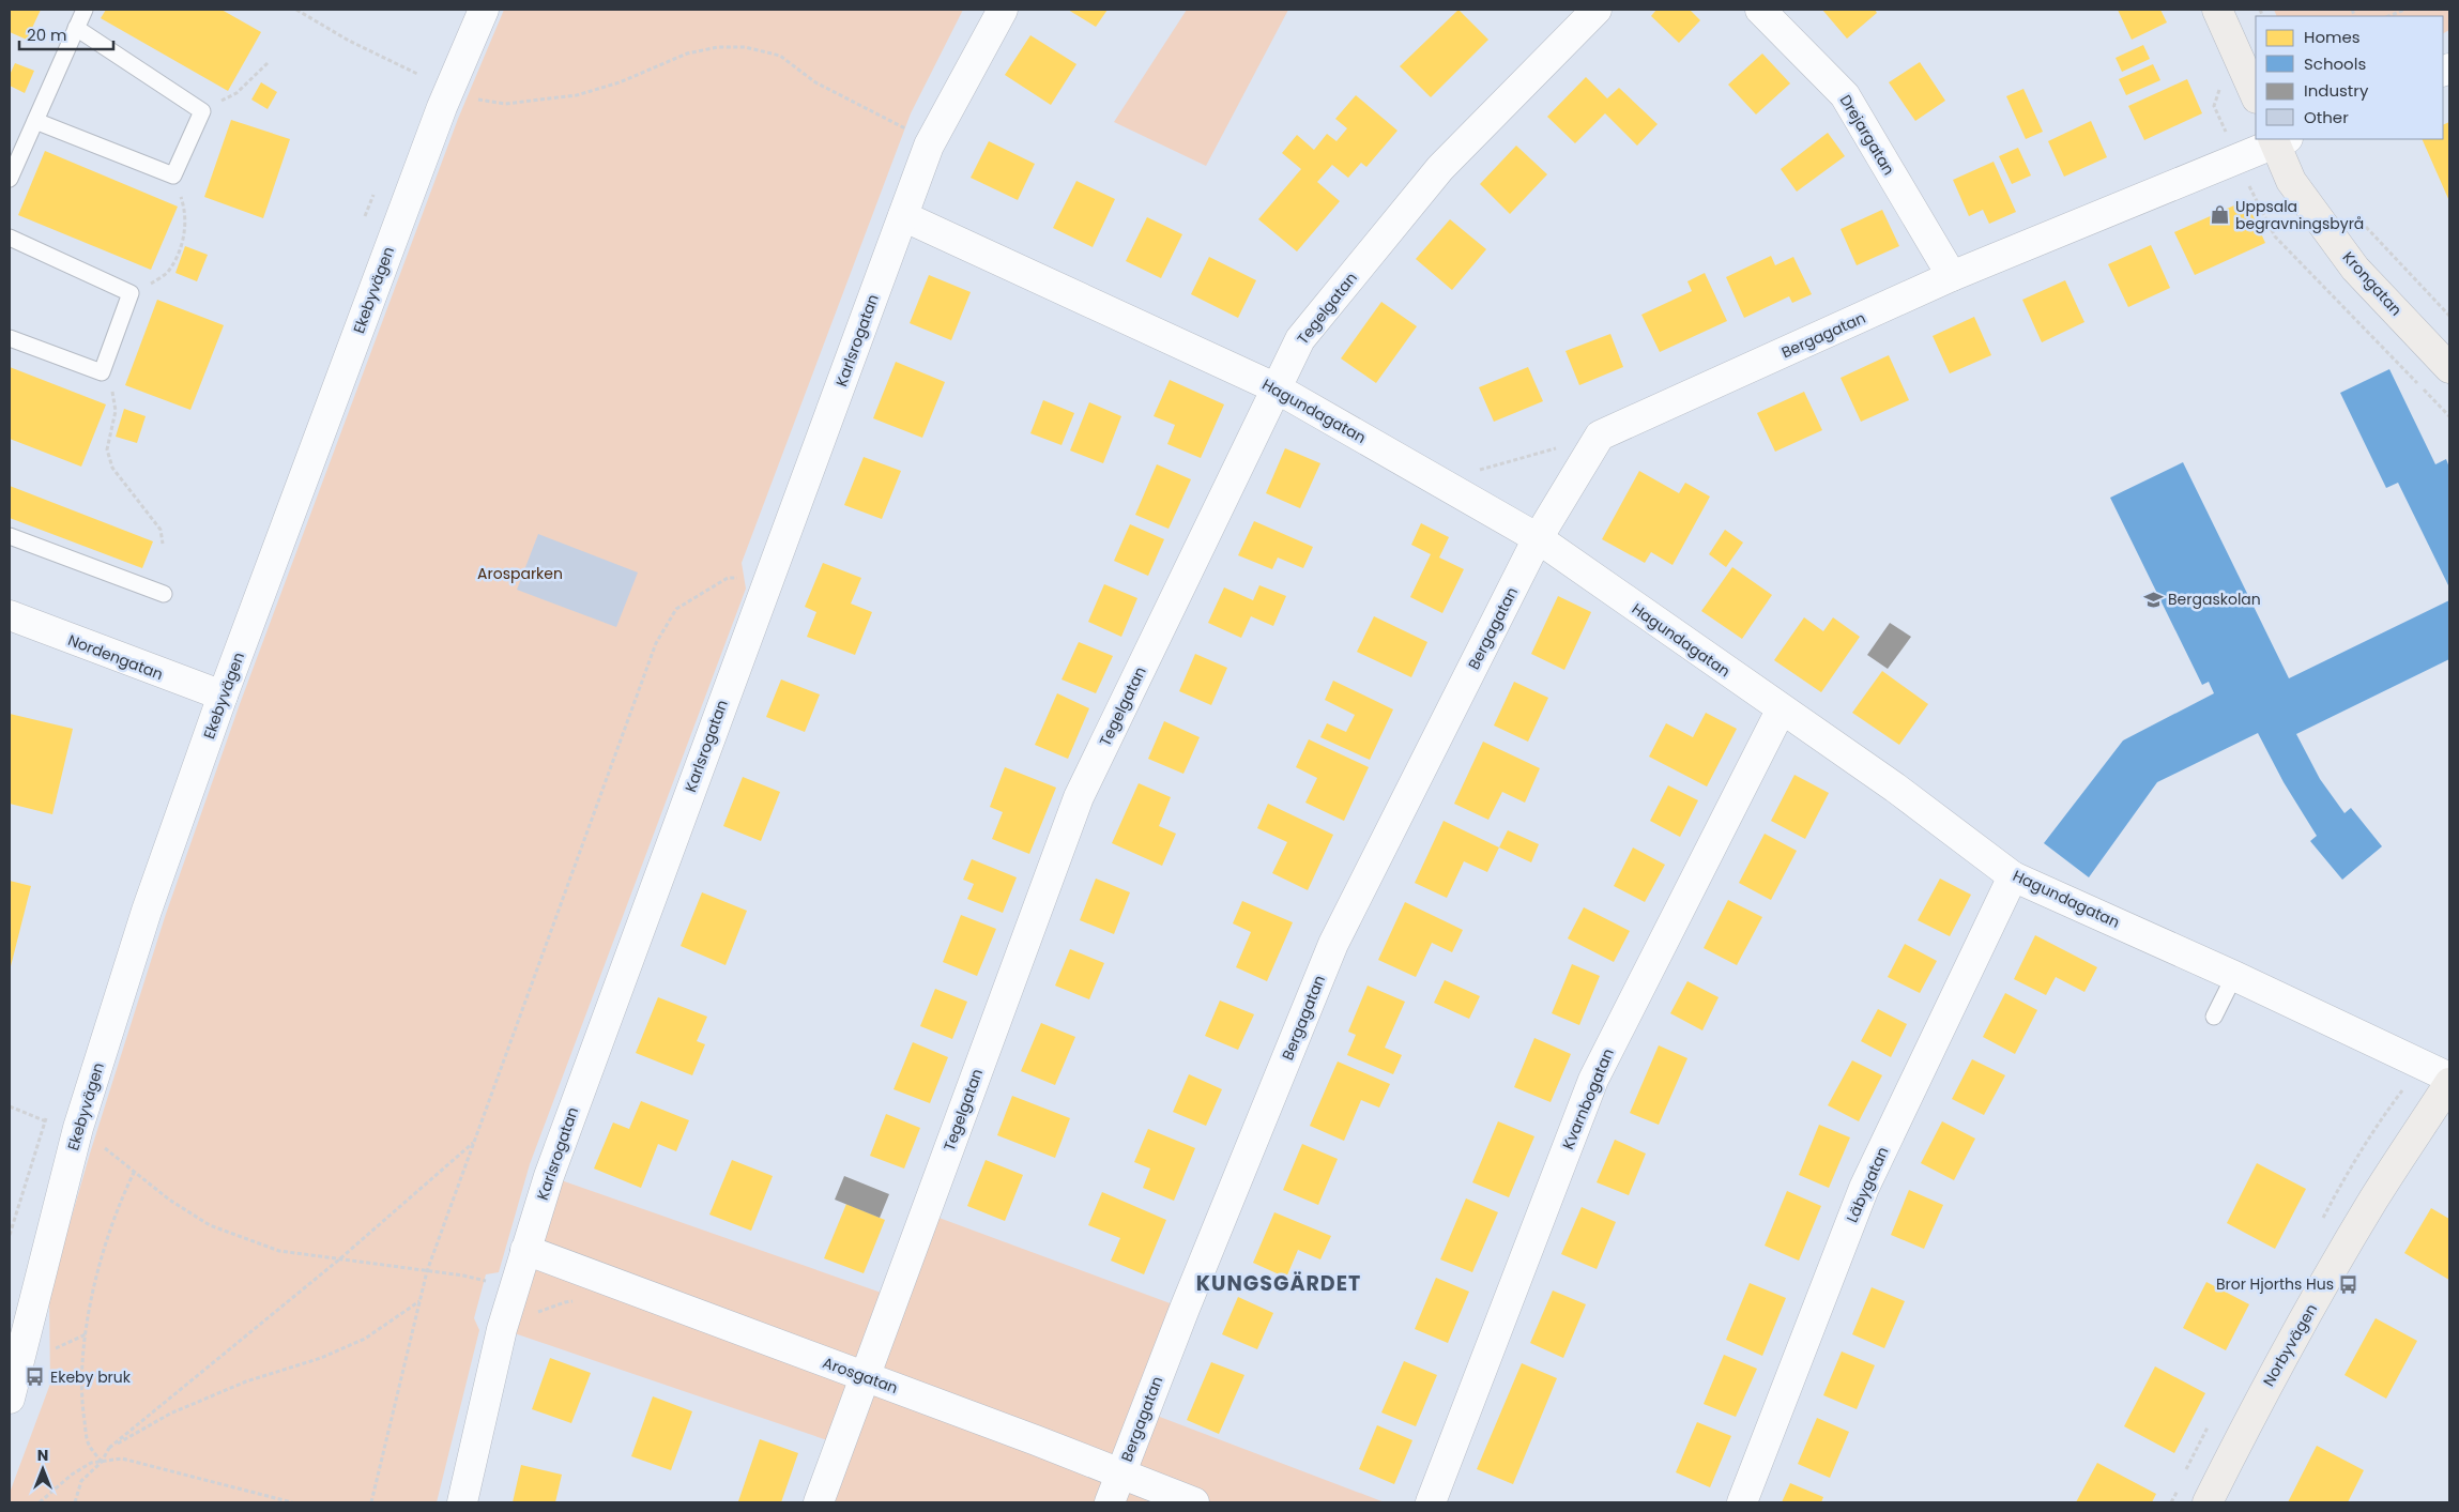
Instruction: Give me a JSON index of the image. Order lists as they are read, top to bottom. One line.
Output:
{"streets":{"street":["Drejargatan","Krongatan","Ekebyvägen","Tegelgatan","Bergagatan","Karlsrogatan","Hagundagatan","Nordengatan","Kvarnbogatan","Läbygatan","Norbyvägen","Arosgatan"]},"crossings":[["Drejargatan","Bergagatan"],["Krongatan","Bergagatan"],["Ekebyvägen","Nordengatan"],["Tegelgatan","Hagundagatan"],["Tegelgatan","Arosgatan"],["Bergagatan","Hagundagatan"],["Bergagatan","Arosgatan"],["Karlsrogatan","Hagundagatan"],["Karlsrogatan","Arosgatan"],["Hagundagatan","Kvarnbogatan"],["Hagundagatan","Läbygatan"]],"districts":["KUNGSGÄRDET"],"parks":["Arosparken"],"places":{"shop":["Uppsala begravningsbyrå"],"school or university":["Bergaskolan"],"bus stop":["Bror Hjorths Hus","Ekeby bruk"]},"legend":["Homes","Schools","Industry","Other"],"scale_bar":"20 m","north":"top"}
